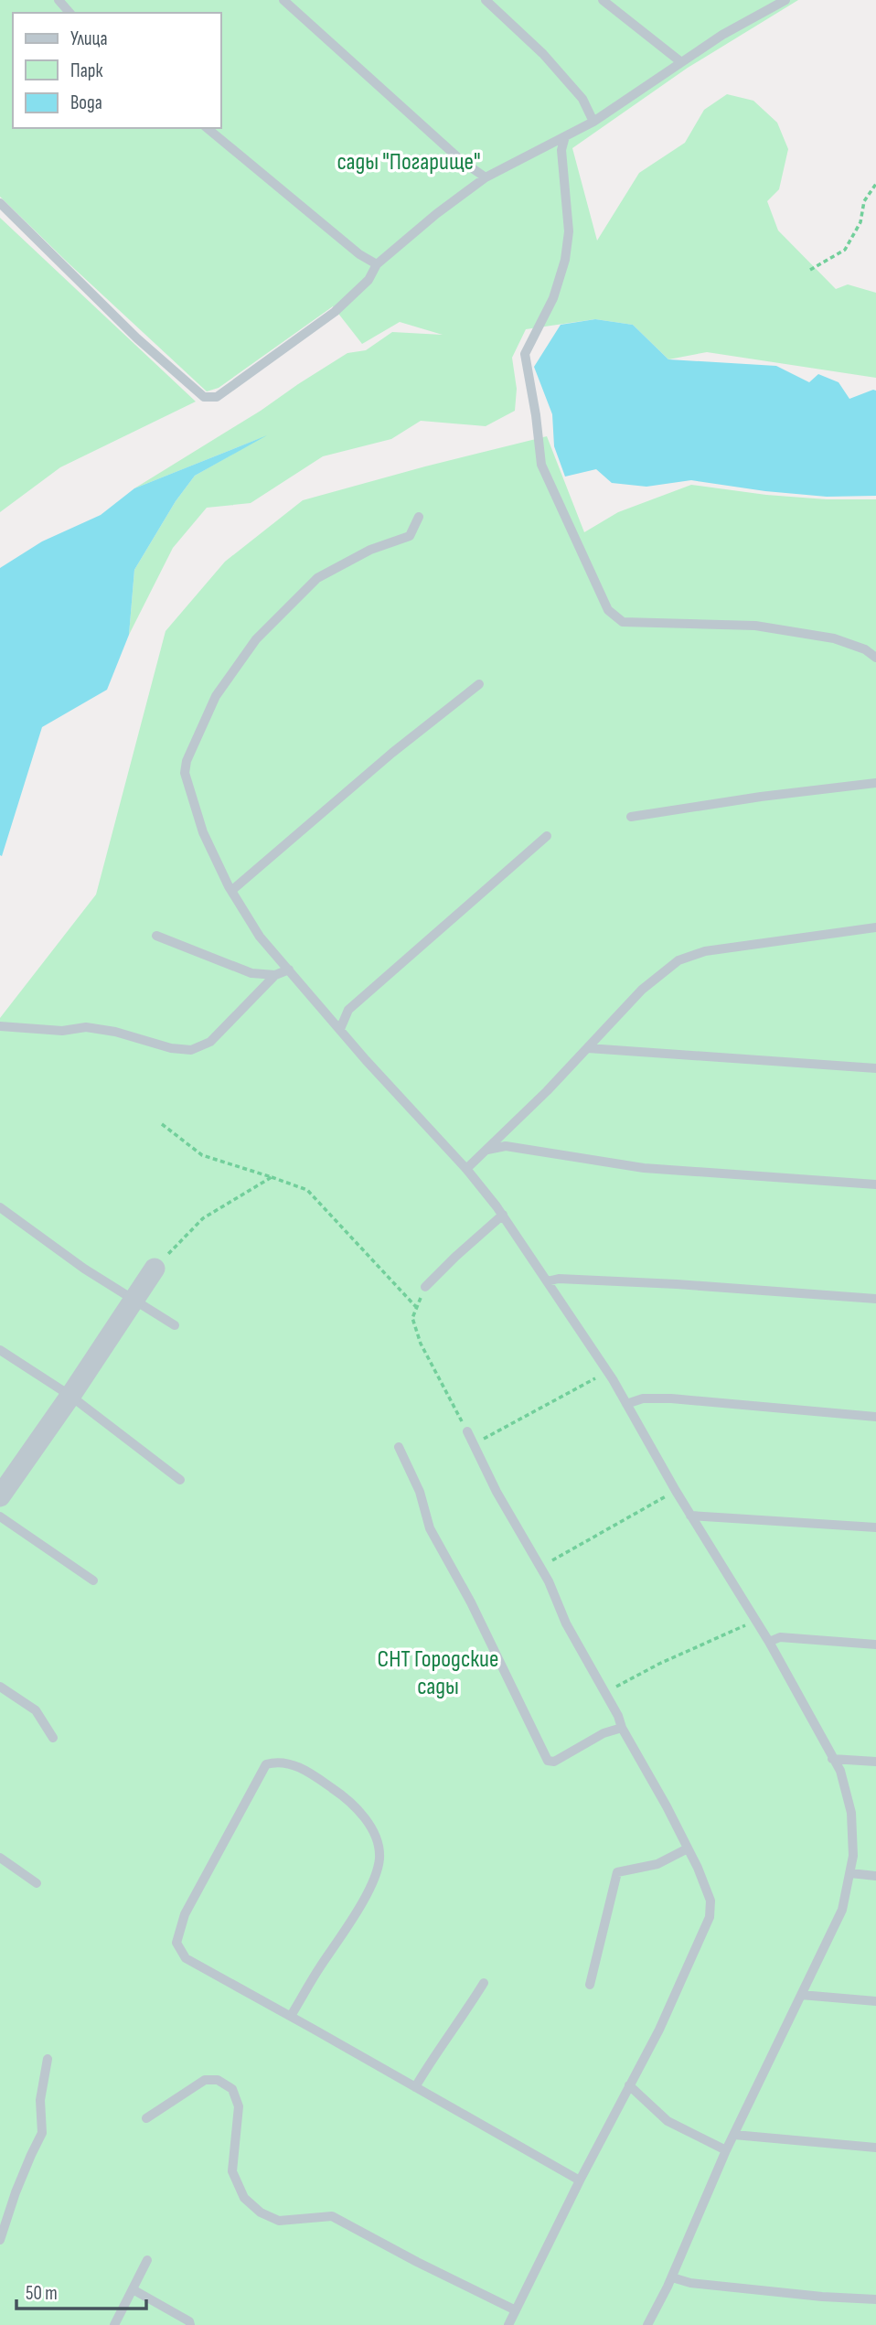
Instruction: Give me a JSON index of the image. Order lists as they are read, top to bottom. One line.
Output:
{"parks":["сады \"Погарище\"","СНТ Городские сады"],"legend":["Улица","Парк","Вода"],"scale_bar":"50 m"}
